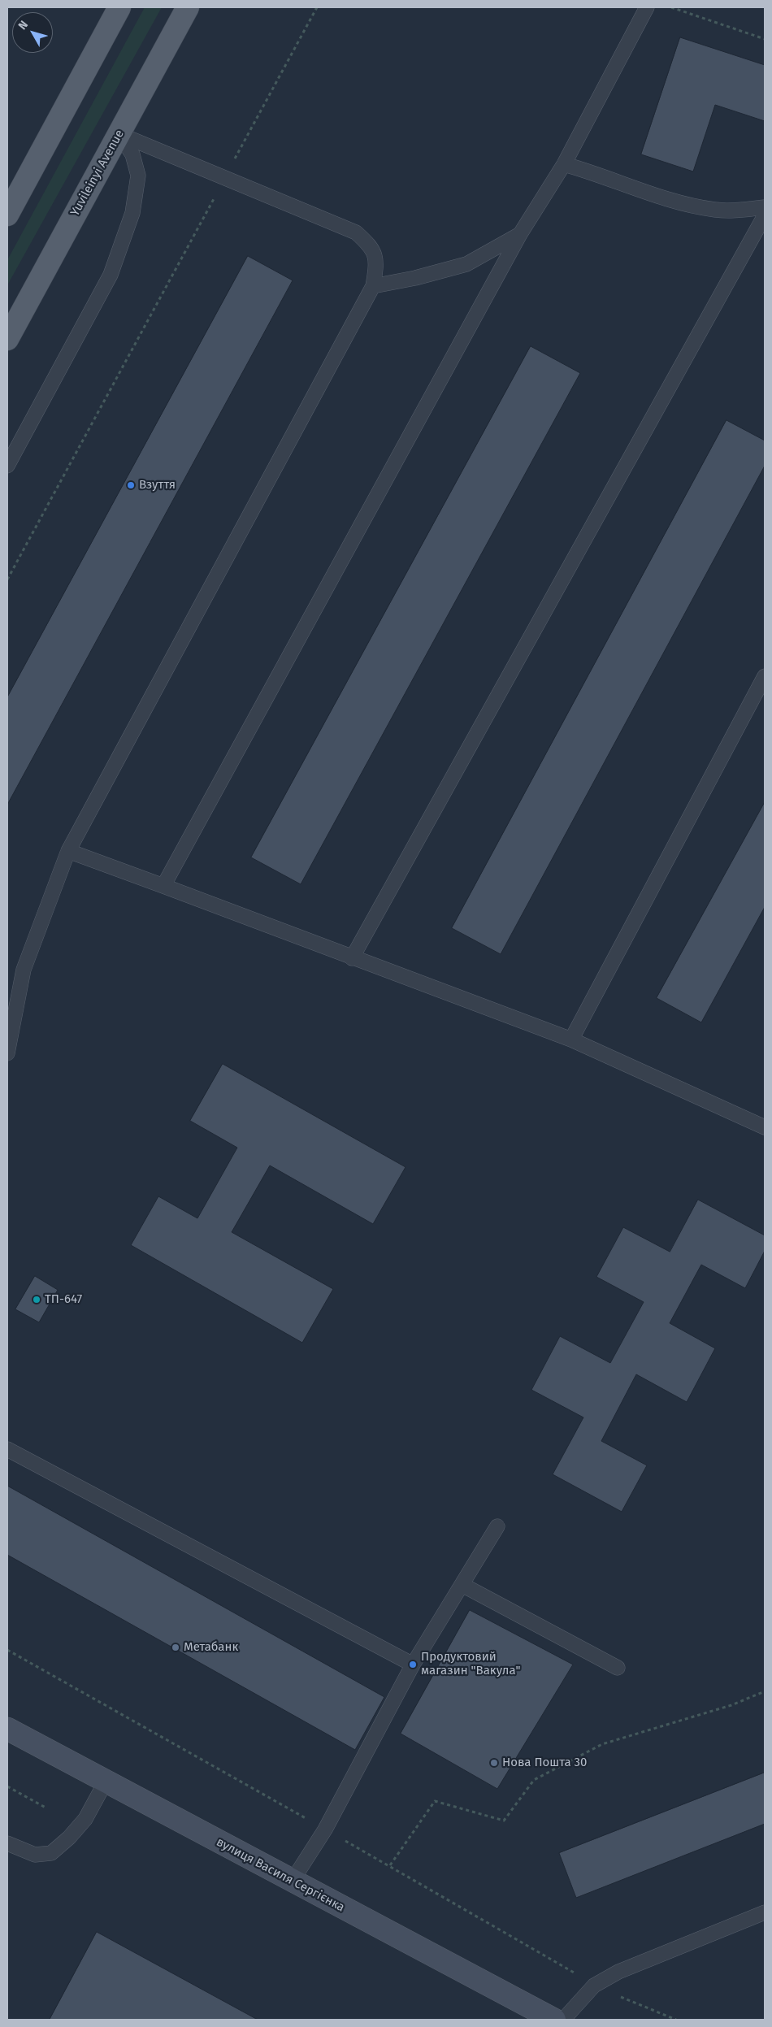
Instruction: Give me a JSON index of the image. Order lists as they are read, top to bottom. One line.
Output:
{"streets":{"main road":["Yuvileinyi Avenue","вулиця Василя Сергієнка"]},"places":["Взуття","ТП-647","Метабанк","Продуктовий магазин \"Вакула\"","Нова Пошта 30"],"north":"top left"}
